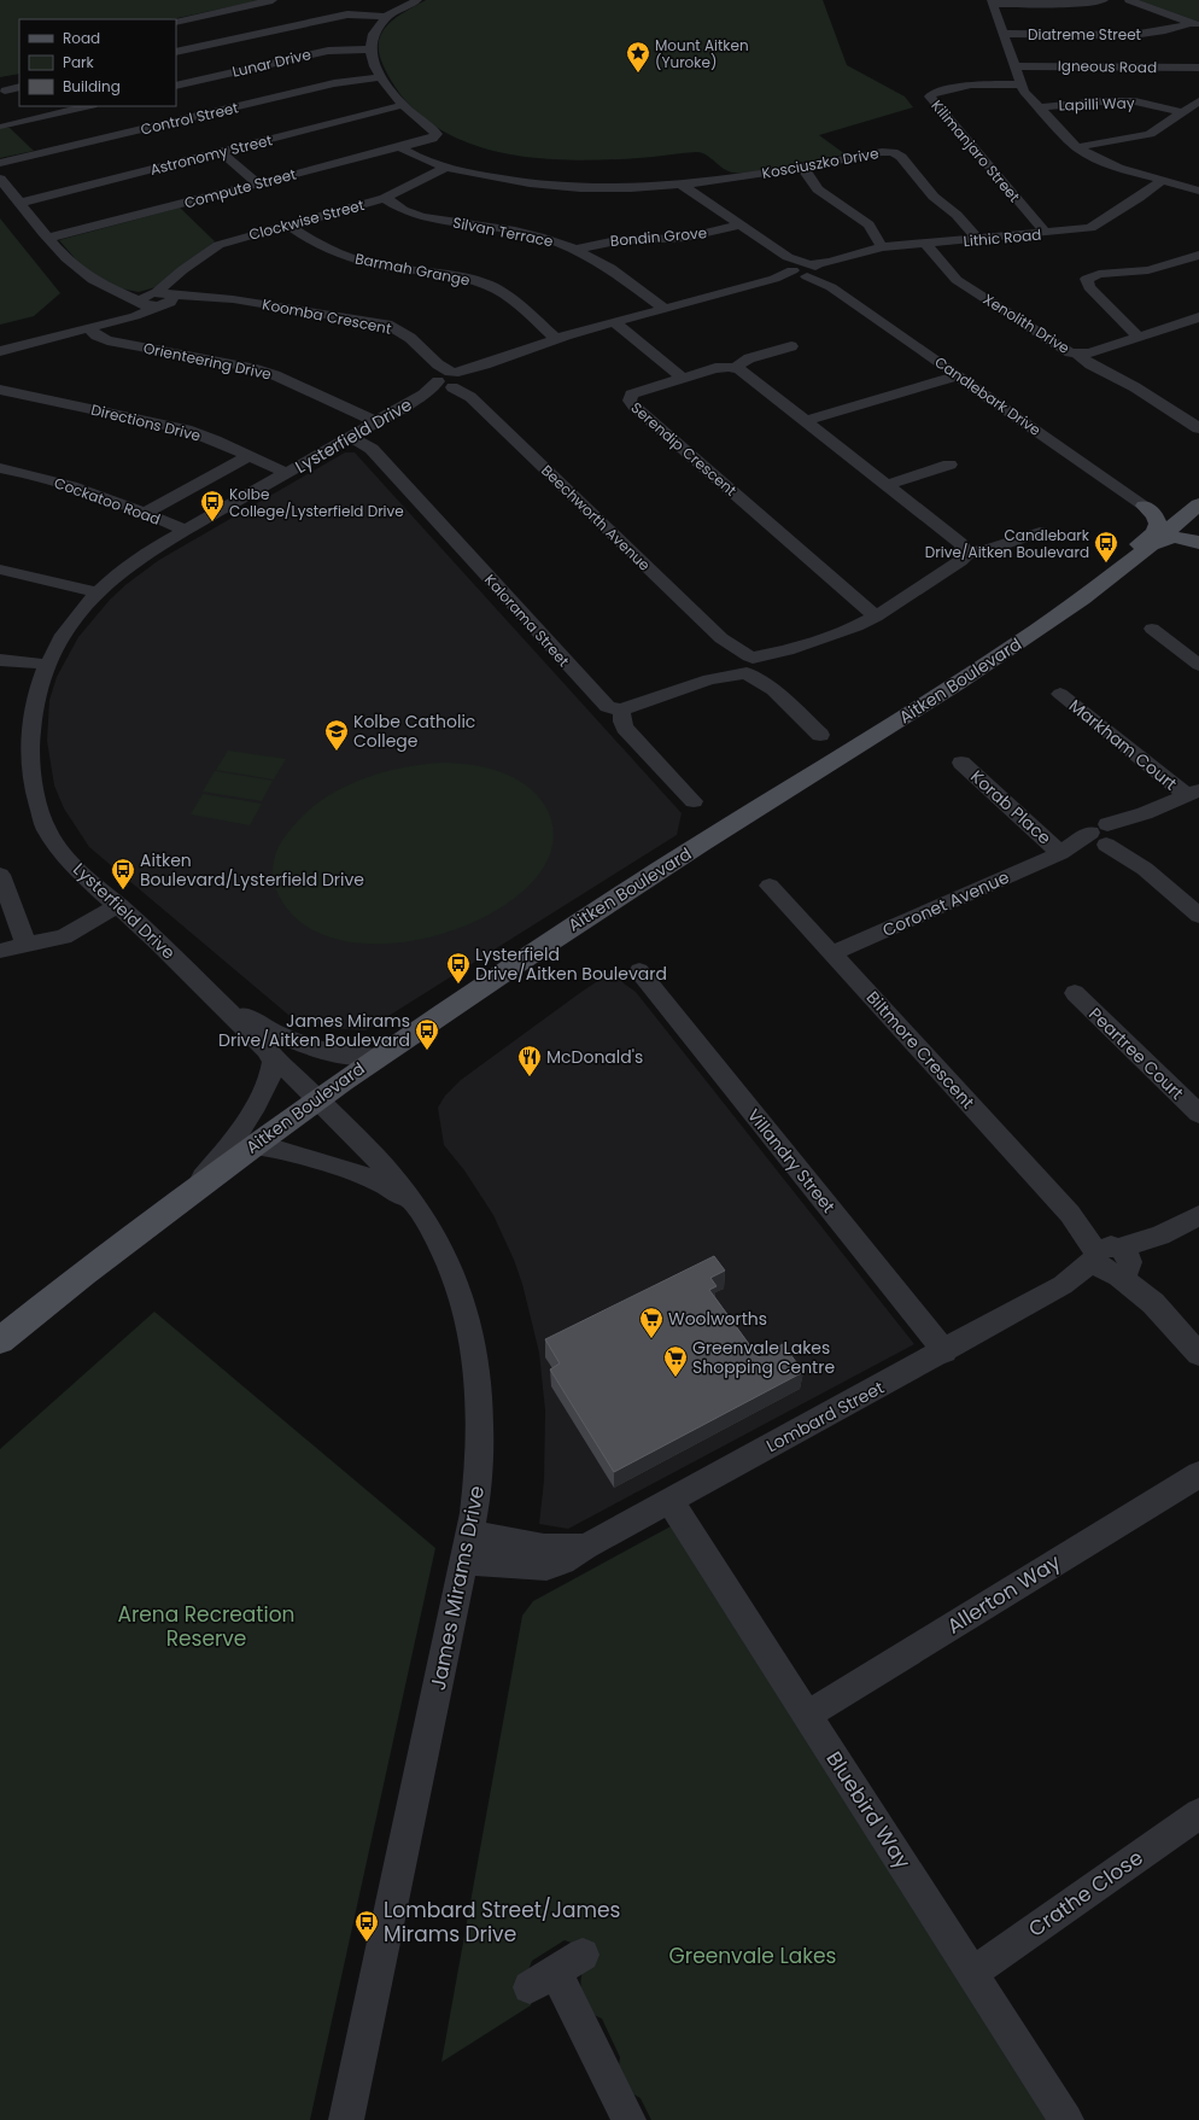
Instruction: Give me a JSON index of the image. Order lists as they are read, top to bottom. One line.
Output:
{"streets":{"main road":["Aitken Boulevard"],"street":["Diatreme Street","Lunar Drive","Igneous Road","Lapilli Way","Control Street","Kilimanjaro Street","Astronomy Street","Kosciuszko Drive","Compute Street","Clockwise Street","Silvan Terrace","Bondin Grove","Lithic Road","Barmah Grange","Koomba Crescent","Xenolith Drive","Orienteering Drive","Candlebark Drive","Directions Drive","Lysterfield Drive","Serendip Crescent","Cockatoo Road","Beechworth Avenue","Kalorama Street","Markham Court","Korab Place","Coronet Avenue","Biltmore Crescent","Peartree Court","Villandry Street","Lombard Street","James Mirams Drive","Allerton Way","Bluebird Way","Crathe Close"]},"crossings":[["Kilimanjaro Street","Lithic Road"],["Astronomy Street","Compute Street"],["Kosciuszko Drive","Compute Street"],["Kosciuszko Drive","Clockwise Street"],["Kosciuszko Drive","Lithic Road"],["Kosciuszko Drive","Candlebark Drive"],["Clockwise Street","Silvan Terrace"],["Clockwise Street","Barmah Grange"],["Clockwise Street","Koomba Crescent"],["Silvan Terrace","Bondin Grove"],["Silvan Terrace","Lysterfield Drive"],["Bondin Grove","Candlebark Drive"],["Lithic Road","Xenolith Drive"],["Lithic Road","Candlebark Drive"],["Lithic Road","Lysterfield Drive"],["Barmah Grange","Lysterfield Drive"],["Koomba Crescent","Lysterfield Drive"],["Koomba Crescent","Beechworth Avenue"],["Orienteering Drive","Lysterfield Drive"],["Candlebark Drive","Lysterfield Drive"],["Directions Drive","Lysterfield Drive"],["Lysterfield Drive","Cockatoo Road"],["Lysterfield Drive","Beechworth Avenue"],["Lysterfield Drive","Kalorama Street"],["Lysterfield Drive","Aitken Boulevard"],["Lysterfield Drive","James Mirams Drive"],["Aitken Boulevard","James Mirams Drive"],["Korab Place","Coronet Avenue"],["Coronet Avenue","Biltmore Crescent"],["Biltmore Crescent","Lombard Street"],["Villandry Street","Lombard Street"],["Lombard Street","James Mirams Drive"],["Lombard Street","Bluebird Way"],["Allerton Way","Bluebird Way"],["Bluebird Way","Crathe Close"]],"parks":["Arena Recreation Reserve","Greenvale Lakes"],"places":{"place":["Mount Aitken (Yuroke)"],"bus stop":["Kolbe College/Lysterfield Drive","Candlebark Drive/Aitken Boulevard","Aitken Boulevard/Lysterfield Drive","Lysterfield Drive/Aitken Boulevard","James Mirams Drive/Aitken Boulevard","Lombard Street/James Mirams Drive"],"school or university":["Kolbe Catholic College"],"restaurant":["McDonald's"],"supermarket":["Woolworths","Greenvale Lakes Shopping Centre"]},"legend":["Road","Park","Building"]}
